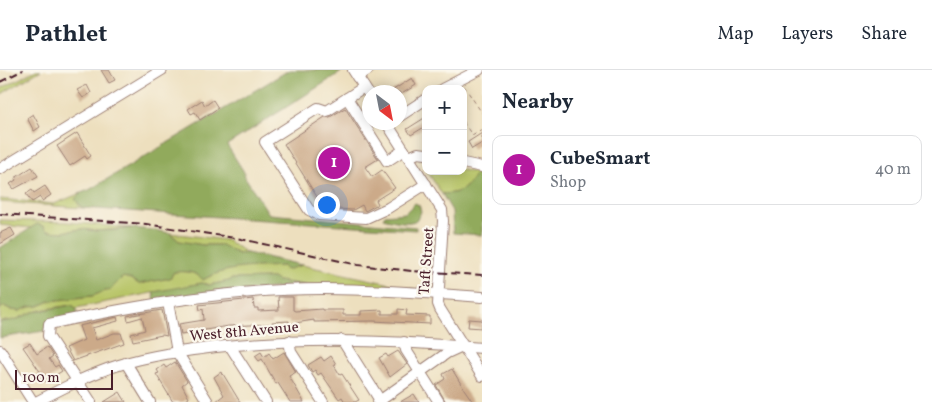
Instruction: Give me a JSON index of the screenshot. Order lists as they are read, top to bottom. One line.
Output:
{"streets":{"street":["Taft Street","West 8th Avenue"]},"crossings":[["Taft Street","West 8th Avenue"]],"scale_bar":"100 m","north":"bottom right","page":{"header":"Pathlet","nav":["Map","Layers","Share"],"heading":"Nearby","map_buttons":["+","−"],"list":[{"mark":"1","name":"CubeSmart","note":"Shop","value":"40 m"}],"pins":"1","scale":"100 m"}}
